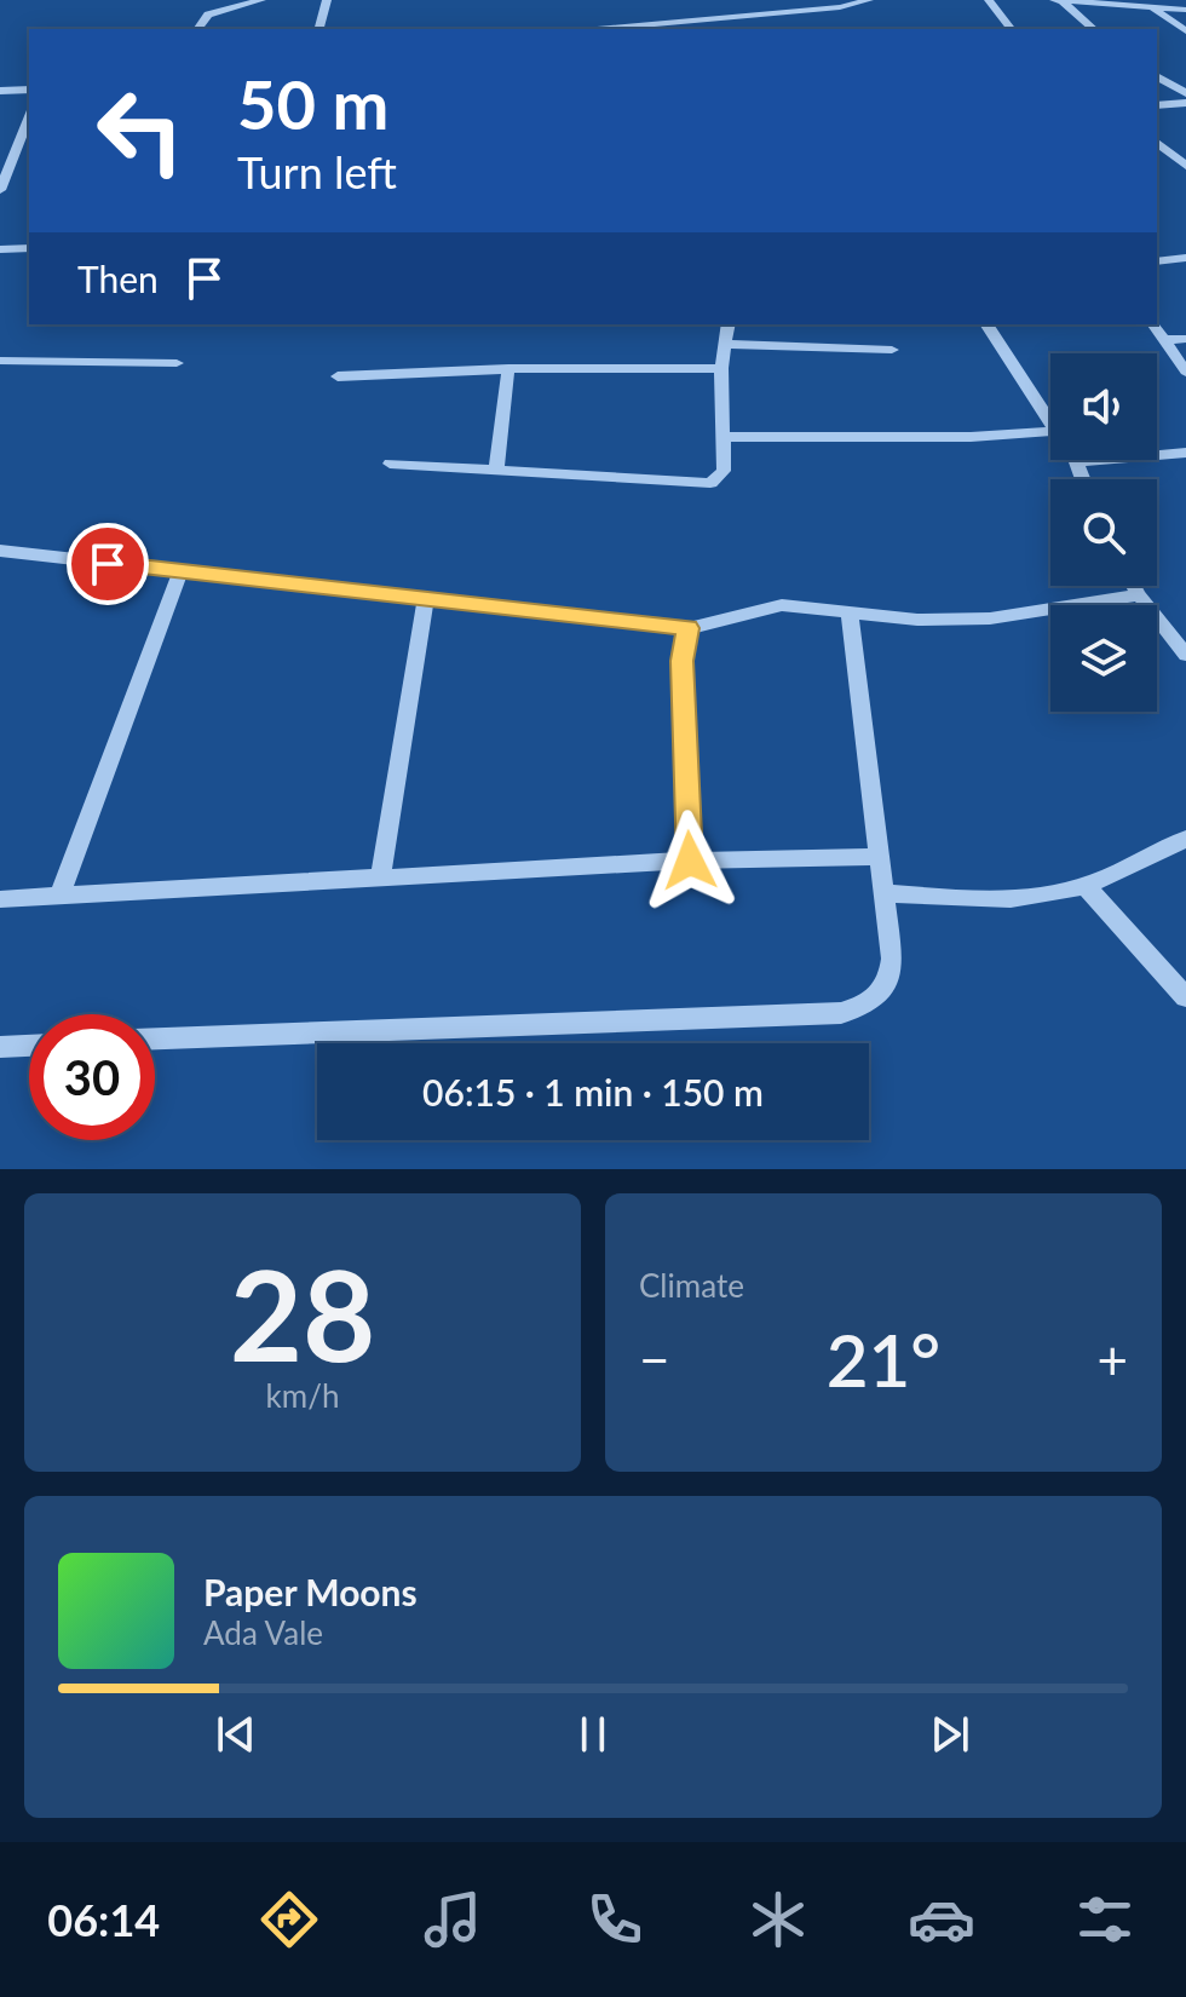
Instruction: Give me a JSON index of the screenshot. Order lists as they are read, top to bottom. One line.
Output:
{"page":{"turn":["50 m","Turn left"],"then":"Then","limit":"30","trip":"06:15 · 1 min · 150 m","tile":[["28","km/h"],"Climate"],"heat":["−","21°","+"],"song":["Paper Moons","Ada Vale"],"tabs":"06:14"}}
